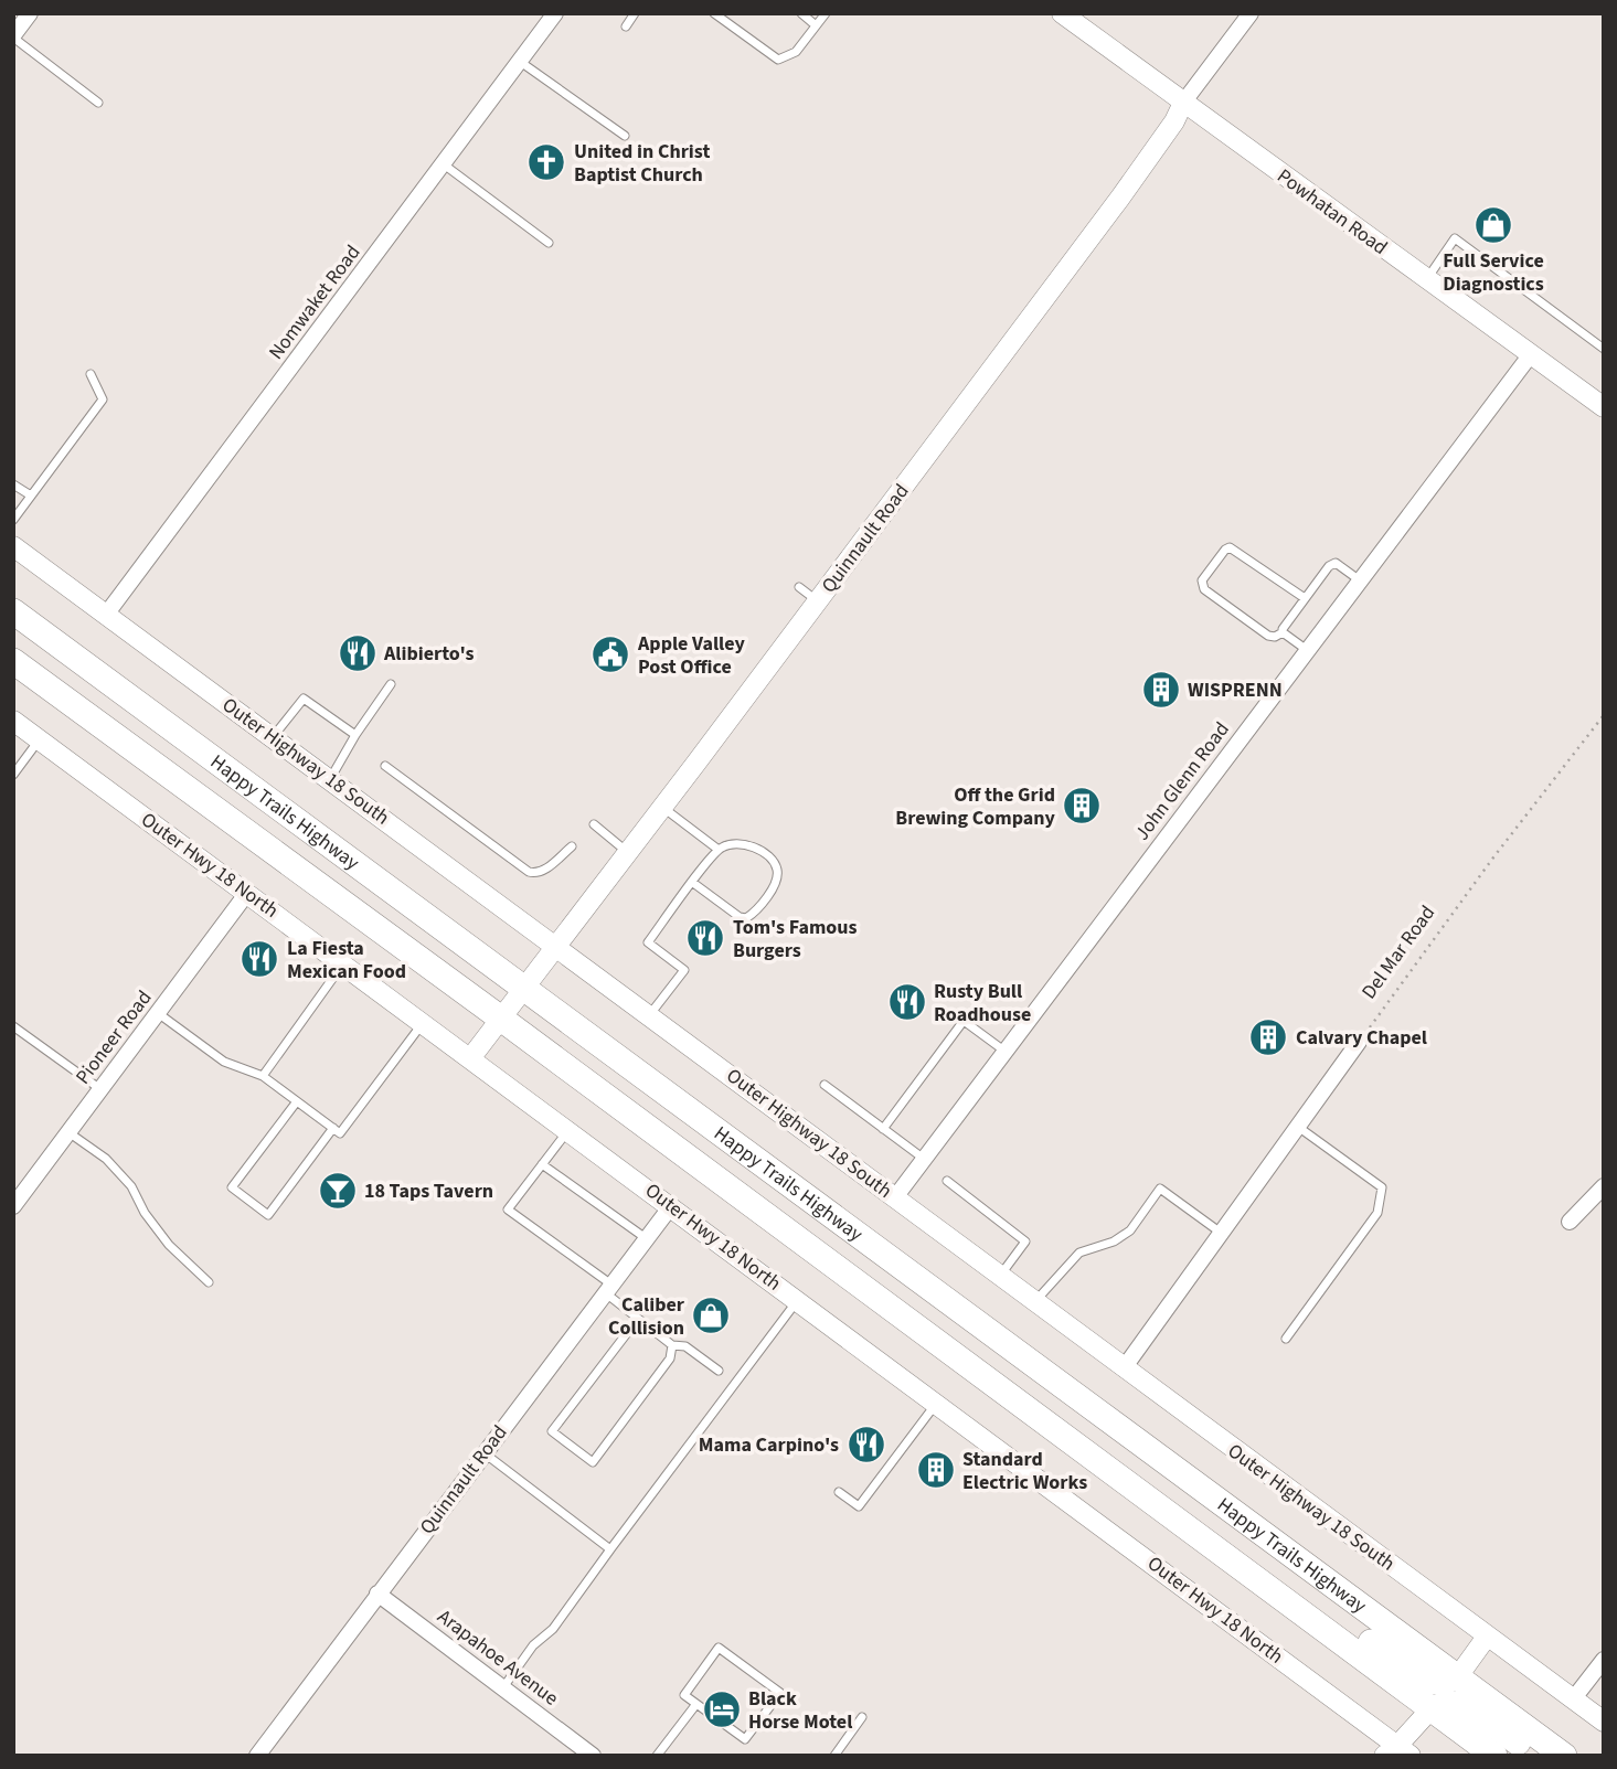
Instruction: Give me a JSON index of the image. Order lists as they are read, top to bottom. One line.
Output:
{"streets":{"main road":["Happy Trails Highway"],"street":["Powhatan Road","Nomwaket Road","Quinnault Road","Outer Highway 18 South","John Glenn Road","Outer Hwy 18 North","Pioneer Road","Arapahoe Avenue"],"path":["Del Mar Road"]},"crossings":[["Powhatan Road","Quinnault Road"],["Powhatan Road","John Glenn Road"],["Nomwaket Road","Outer Highway 18 South"],["Quinnault Road","Outer Highway 18 South"],["Quinnault Road","Happy Trails Highway"],["Quinnault Road","Outer Hwy 18 North"],["Quinnault Road","Arapahoe Avenue"],["Outer Highway 18 South","John Glenn Road"],["Outer Hwy 18 North","Pioneer Road"]],"places":{"church":["United in Christ Baptist Church"],"shop":["Full Service Diagnostics","Caliber Collision"],"restaurant":["Alibierto's","Tom's Famous Burgers","La Fiesta Mexican Food","Rusty Bull Roadhouse","Mama Carpino's"],"public building":["Apple Valley Post Office"],"building":["WISPRENN","Off the Grid Brewing Company","Calvary Chapel","Standard Electric Works"],"bar":["18 Taps Tavern"],"hotel":["Black Horse Motel"]}}
